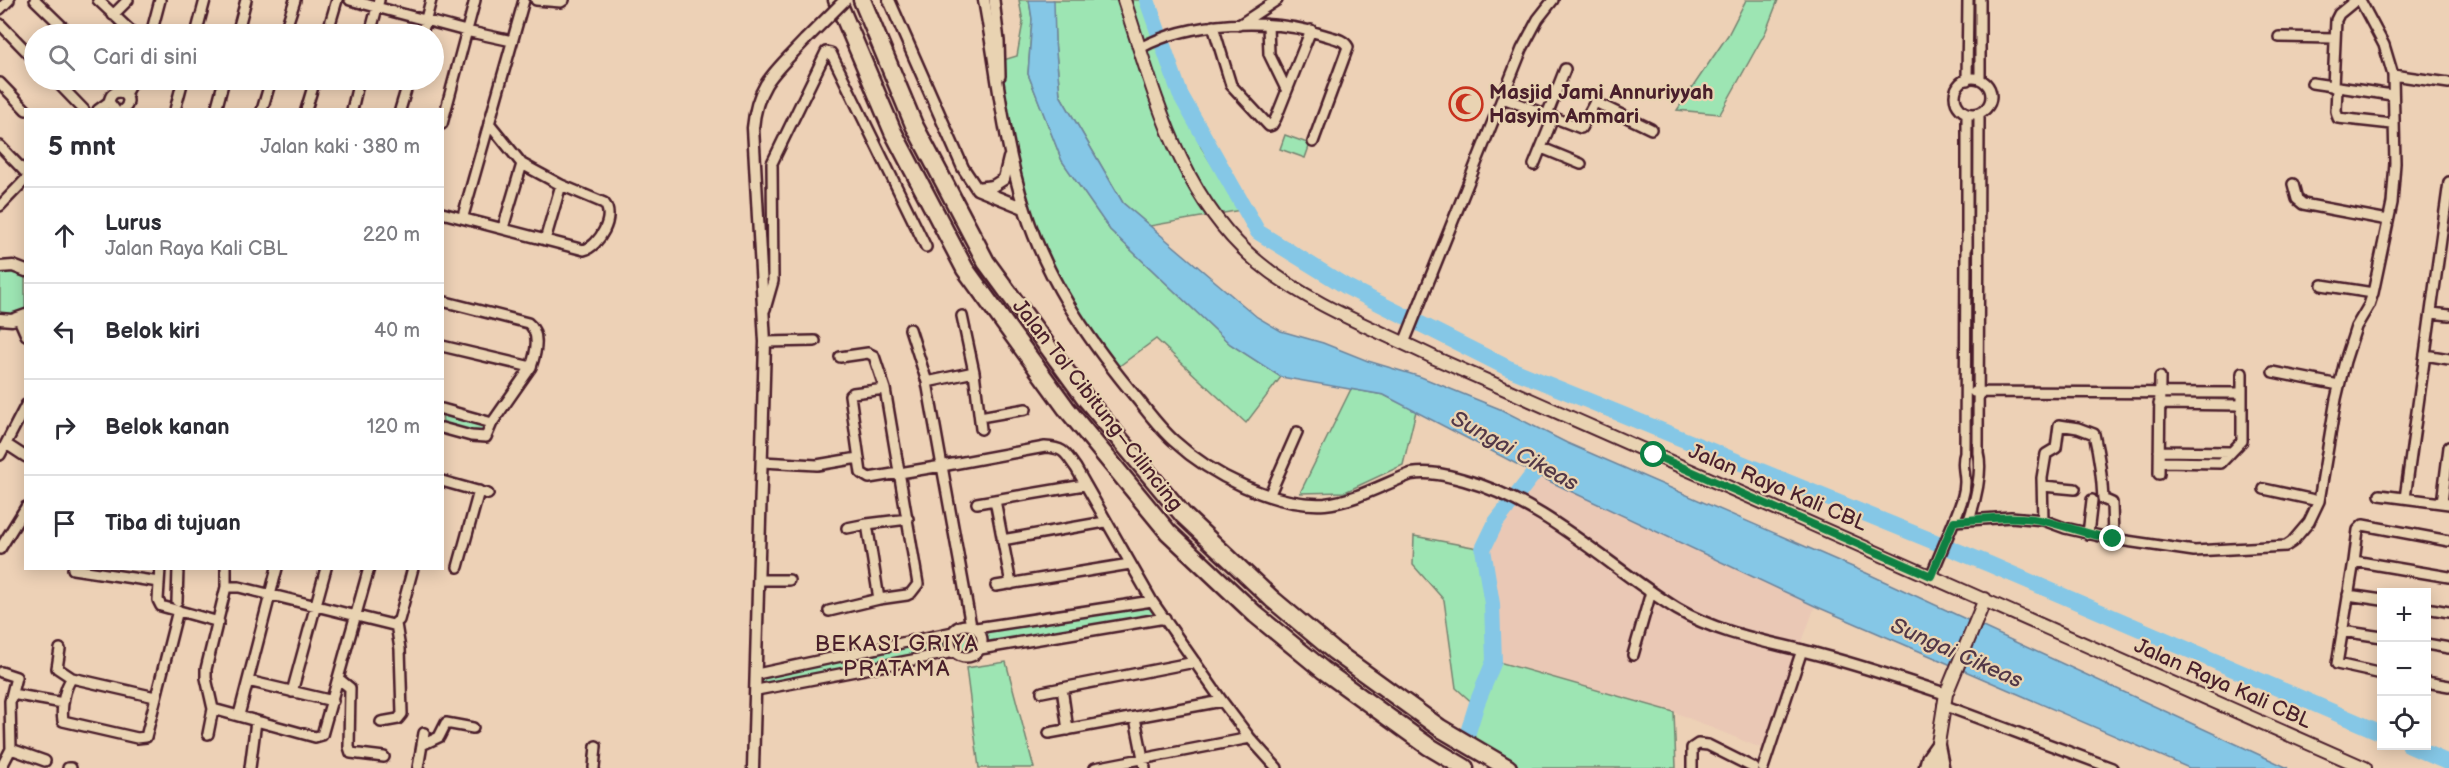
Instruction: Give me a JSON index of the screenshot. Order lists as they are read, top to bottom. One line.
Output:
{"streets":{"highway":["Jalan Tol Cibitung–Cilincing"],"main road":["Jalan Raya Kali CBL"]},"districts":["BEKASI GRIYA PRATAMA"],"water":["Sungai Cikeas"],"places":{"mosque":["Masjid Jami Annuriyyah Hasyim Ammari"]},"page":{"search":"Cari di sini","heading":["5 mnt","Jalan kaki · 380 m"],"list":[["Lurus","Jalan Raya Kali CBL","220 m"],["Belok kiri","40 m"],["Belok kanan","120 m"],"Tiba di tujuan"],"map_buttons":["+","−"]}}
